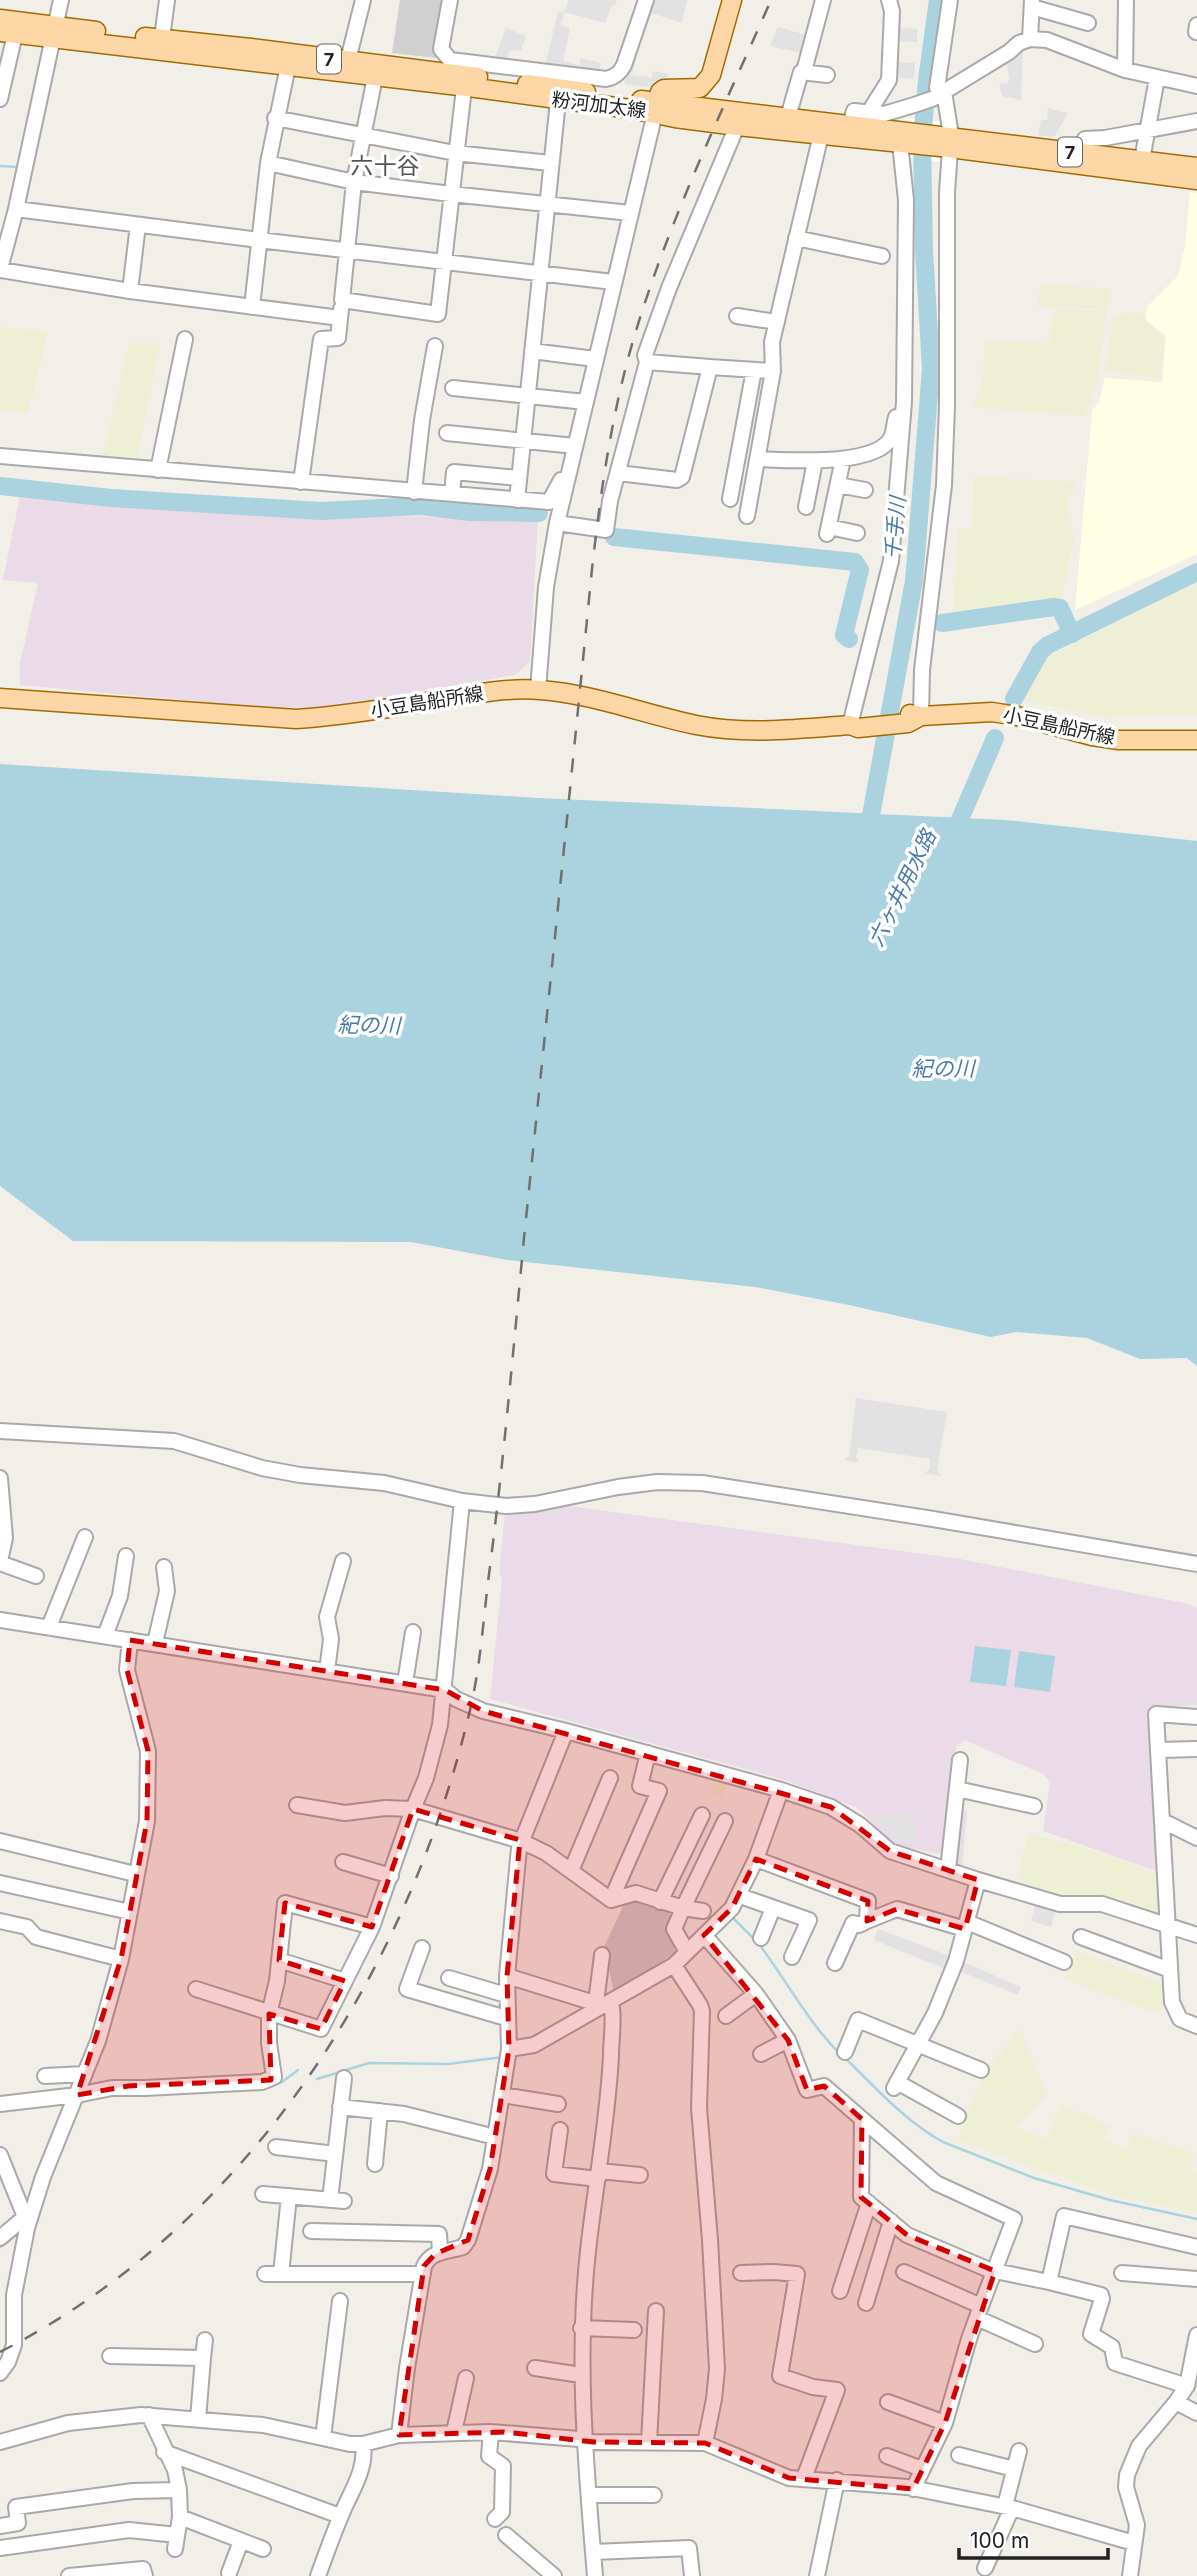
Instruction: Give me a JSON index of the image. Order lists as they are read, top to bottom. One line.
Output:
{"streets":{"main road":["7","粉河加太線","小豆島船所線"]},"districts":["六十谷"],"water":["千手川","六ヶ井用水路","紀の川"],"scale_bar":"100 m"}
